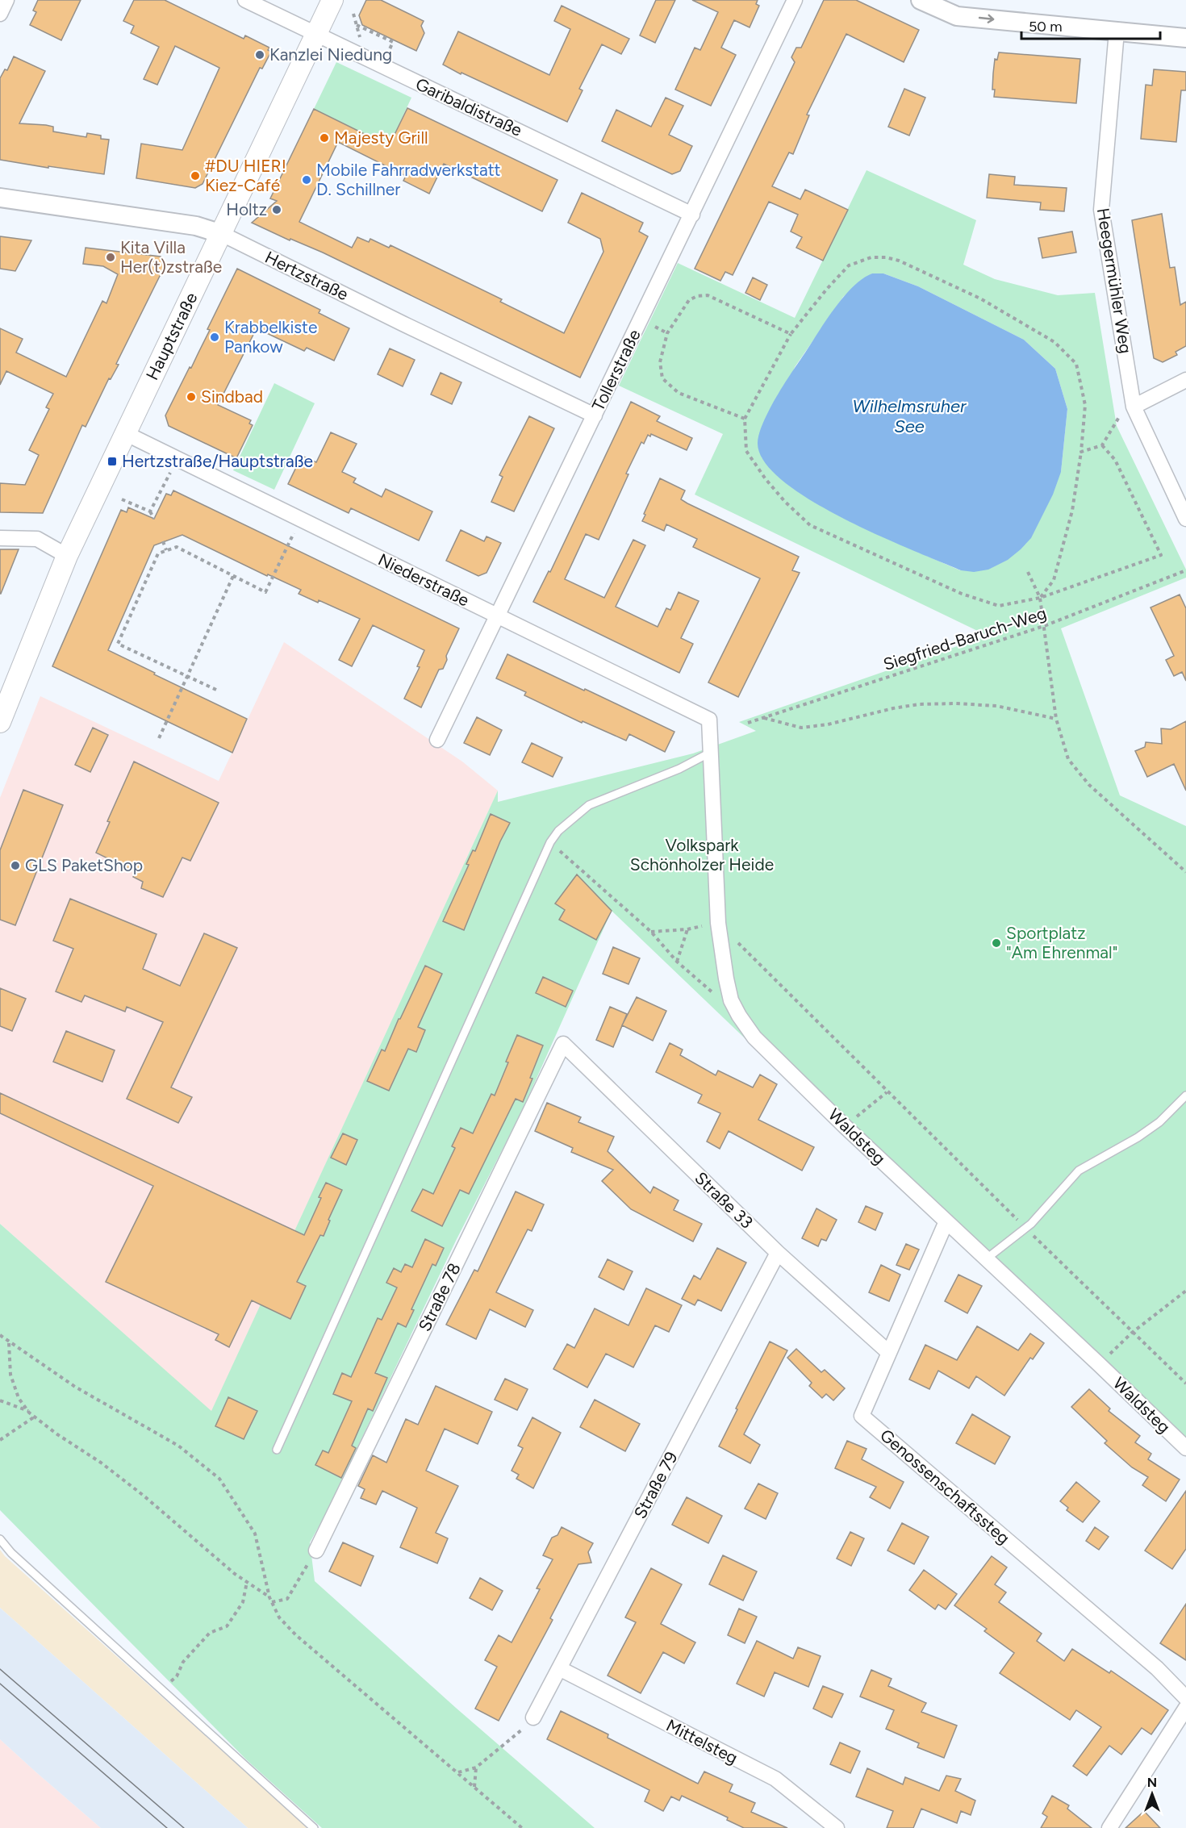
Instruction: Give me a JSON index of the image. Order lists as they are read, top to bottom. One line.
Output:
{"streets":{"main road":["Hauptstraße"],"street":["Garibaldistraße","Hertzstraße","Heegermühler Weg","Tollerstraße","Niederstraße","Waldsteg","Straße 33","Straße 78","Straße 79","Genossenschaftssteg","Mittelsteg"],"path":["Siegfried-Baruch-Weg"]},"crossings":[["Garibaldistraße","Hauptstraße"],["Garibaldistraße","Tollerstraße"],["Hertzstraße","Hauptstraße"],["Hertzstraße","Tollerstraße"],["Hauptstraße","Niederstraße"],["Tollerstraße","Niederstraße"],["Niederstraße","Waldsteg"],["Waldsteg","Genossenschaftssteg"],["Straße 33","Straße 78"],["Straße 33","Straße 79"],["Straße 33","Genossenschaftssteg"],["Straße 79","Mittelsteg"]],"water":["Wilhelmsruher See"],"parks":["Volkspark Schönholzer Heide"],"places":{"other":["Kanzlei Niedung","Majesty Grill","#DU HIER! Kiez-Café","Mobile Fahrradwerkstatt D. Schillner","Holtz","Kita Villa Her(t)zstraße","Krabbelkiste Pankow","Sindbad","GLS PaketShop","Sportplatz \"Am Ehrenmal\""],"transit":["Hertzstraße/Hauptstraße"]},"scale_bar":"50 m","north":"top"}
